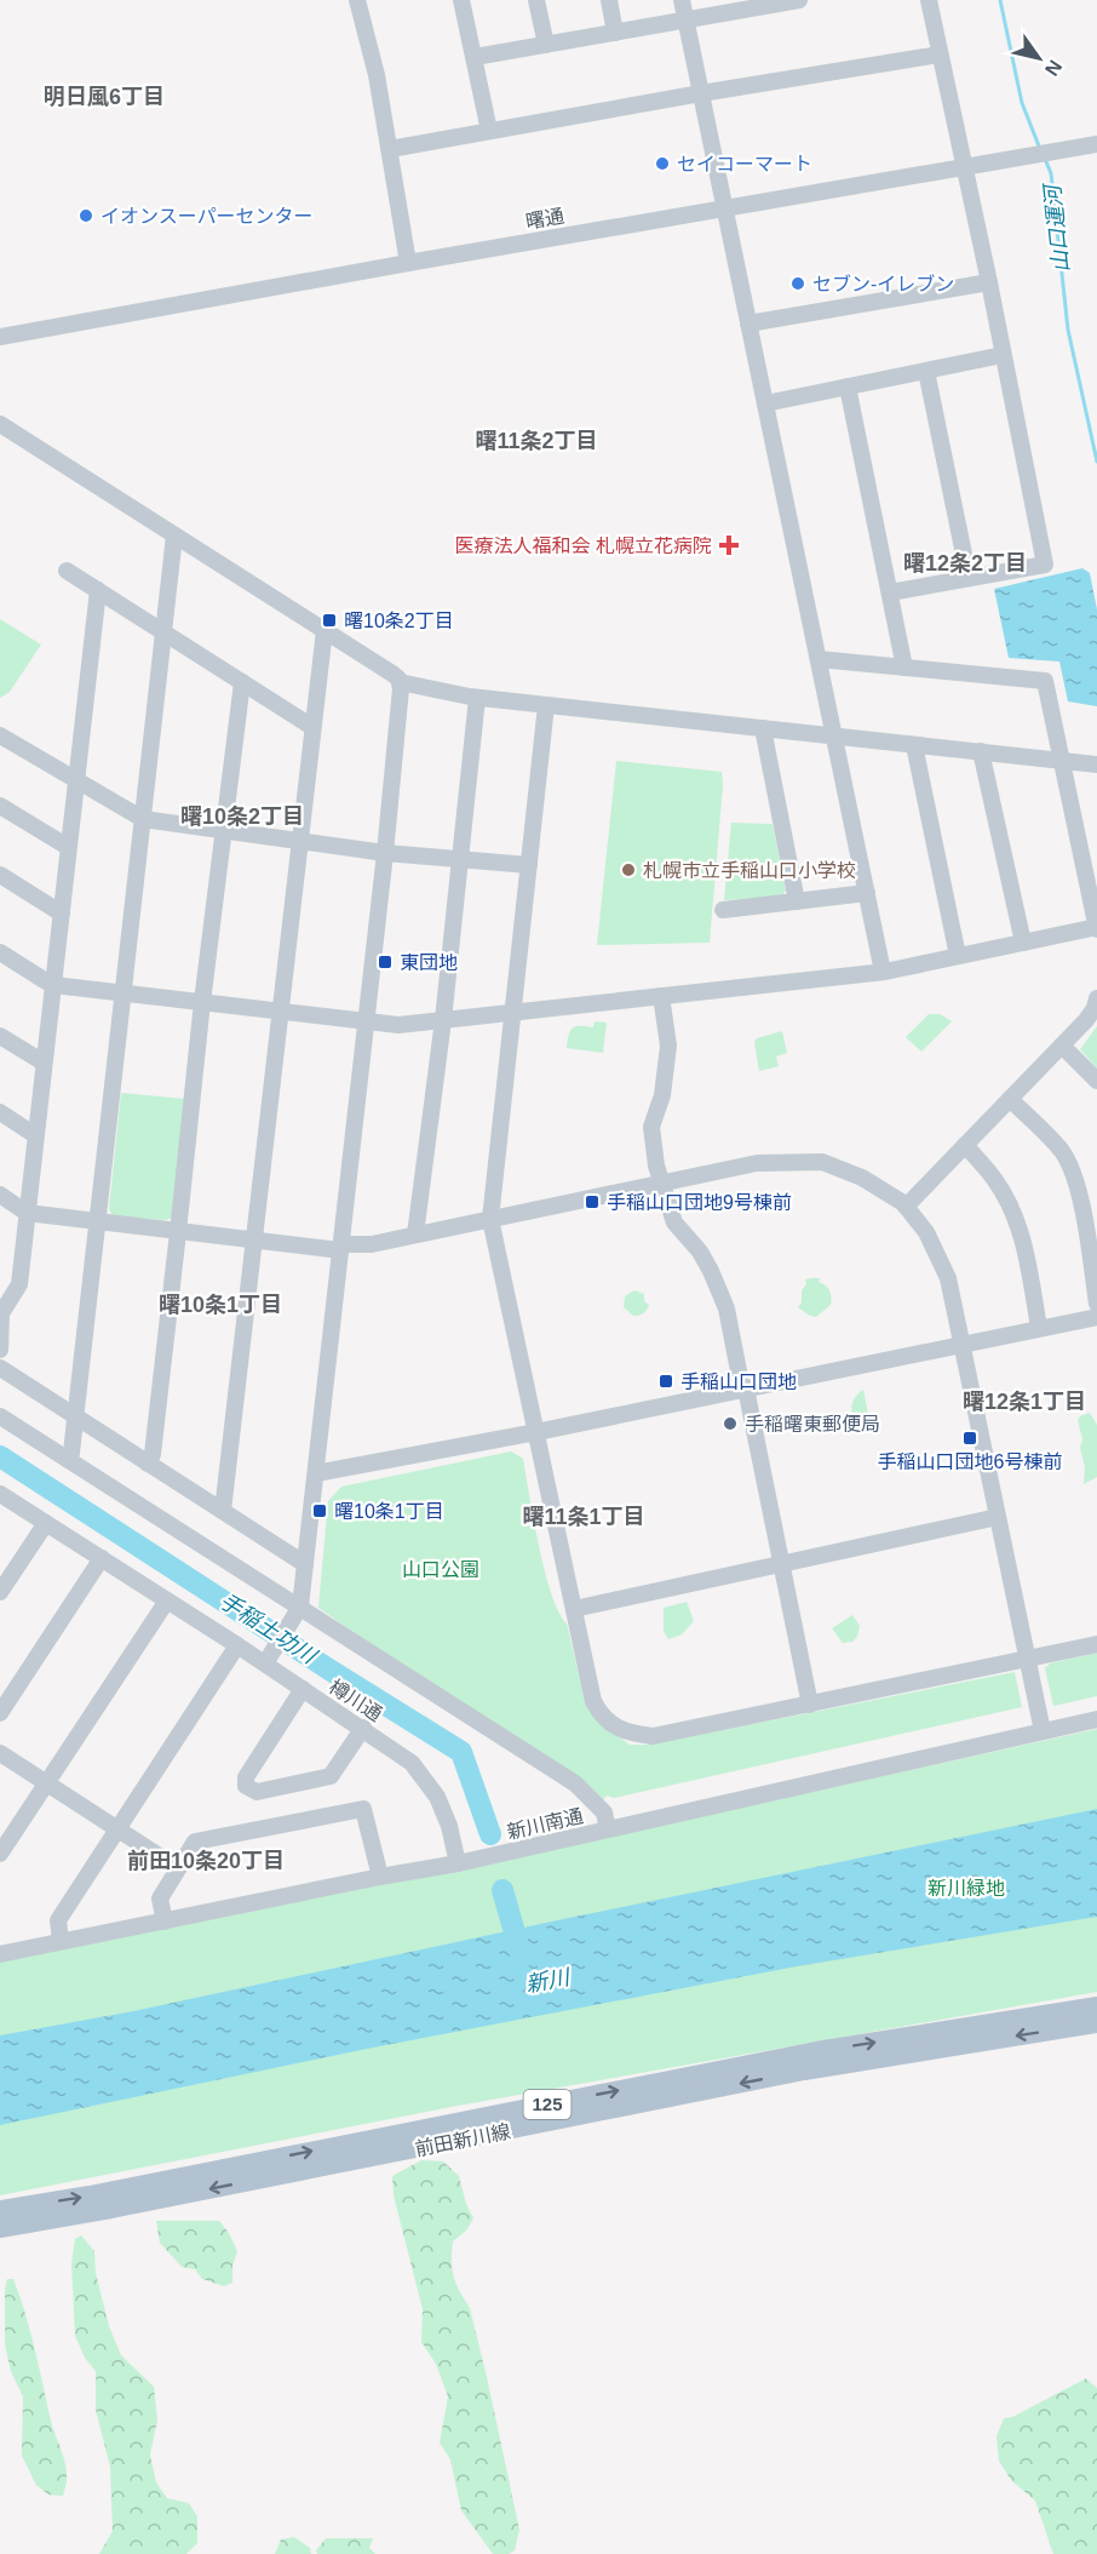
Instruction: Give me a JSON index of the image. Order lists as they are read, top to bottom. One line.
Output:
{"streets":{"main road":["125","前田新川線"],"street":["曙通","樽川通","新川南通"]},"crossings":[["樽川通","新川南通"]],"districts":["明日風6丁目","曙11条2丁目","曙12条2丁目","曙10条2丁目","曙10条1丁目","曙12条1丁目","曙11条1丁目","前田10条20丁目"],"water":["山口運河","手稲土功川","新川"],"parks":["山口公園","新川緑地"],"places":{"other":["セイコーマート","イオンスーパーセンター","セブン-イレブン","札幌市立手稲山口小学校","手稲曙東郵便局"],"health":["医療法人福和会 札幌立花病院"],"transit":["曙10条2丁目","東団地","手稲山口団地9号棟前","手稲山口団地","手稲山口団地6号棟前","曙10条1丁目"]},"north":"bottom right"}
